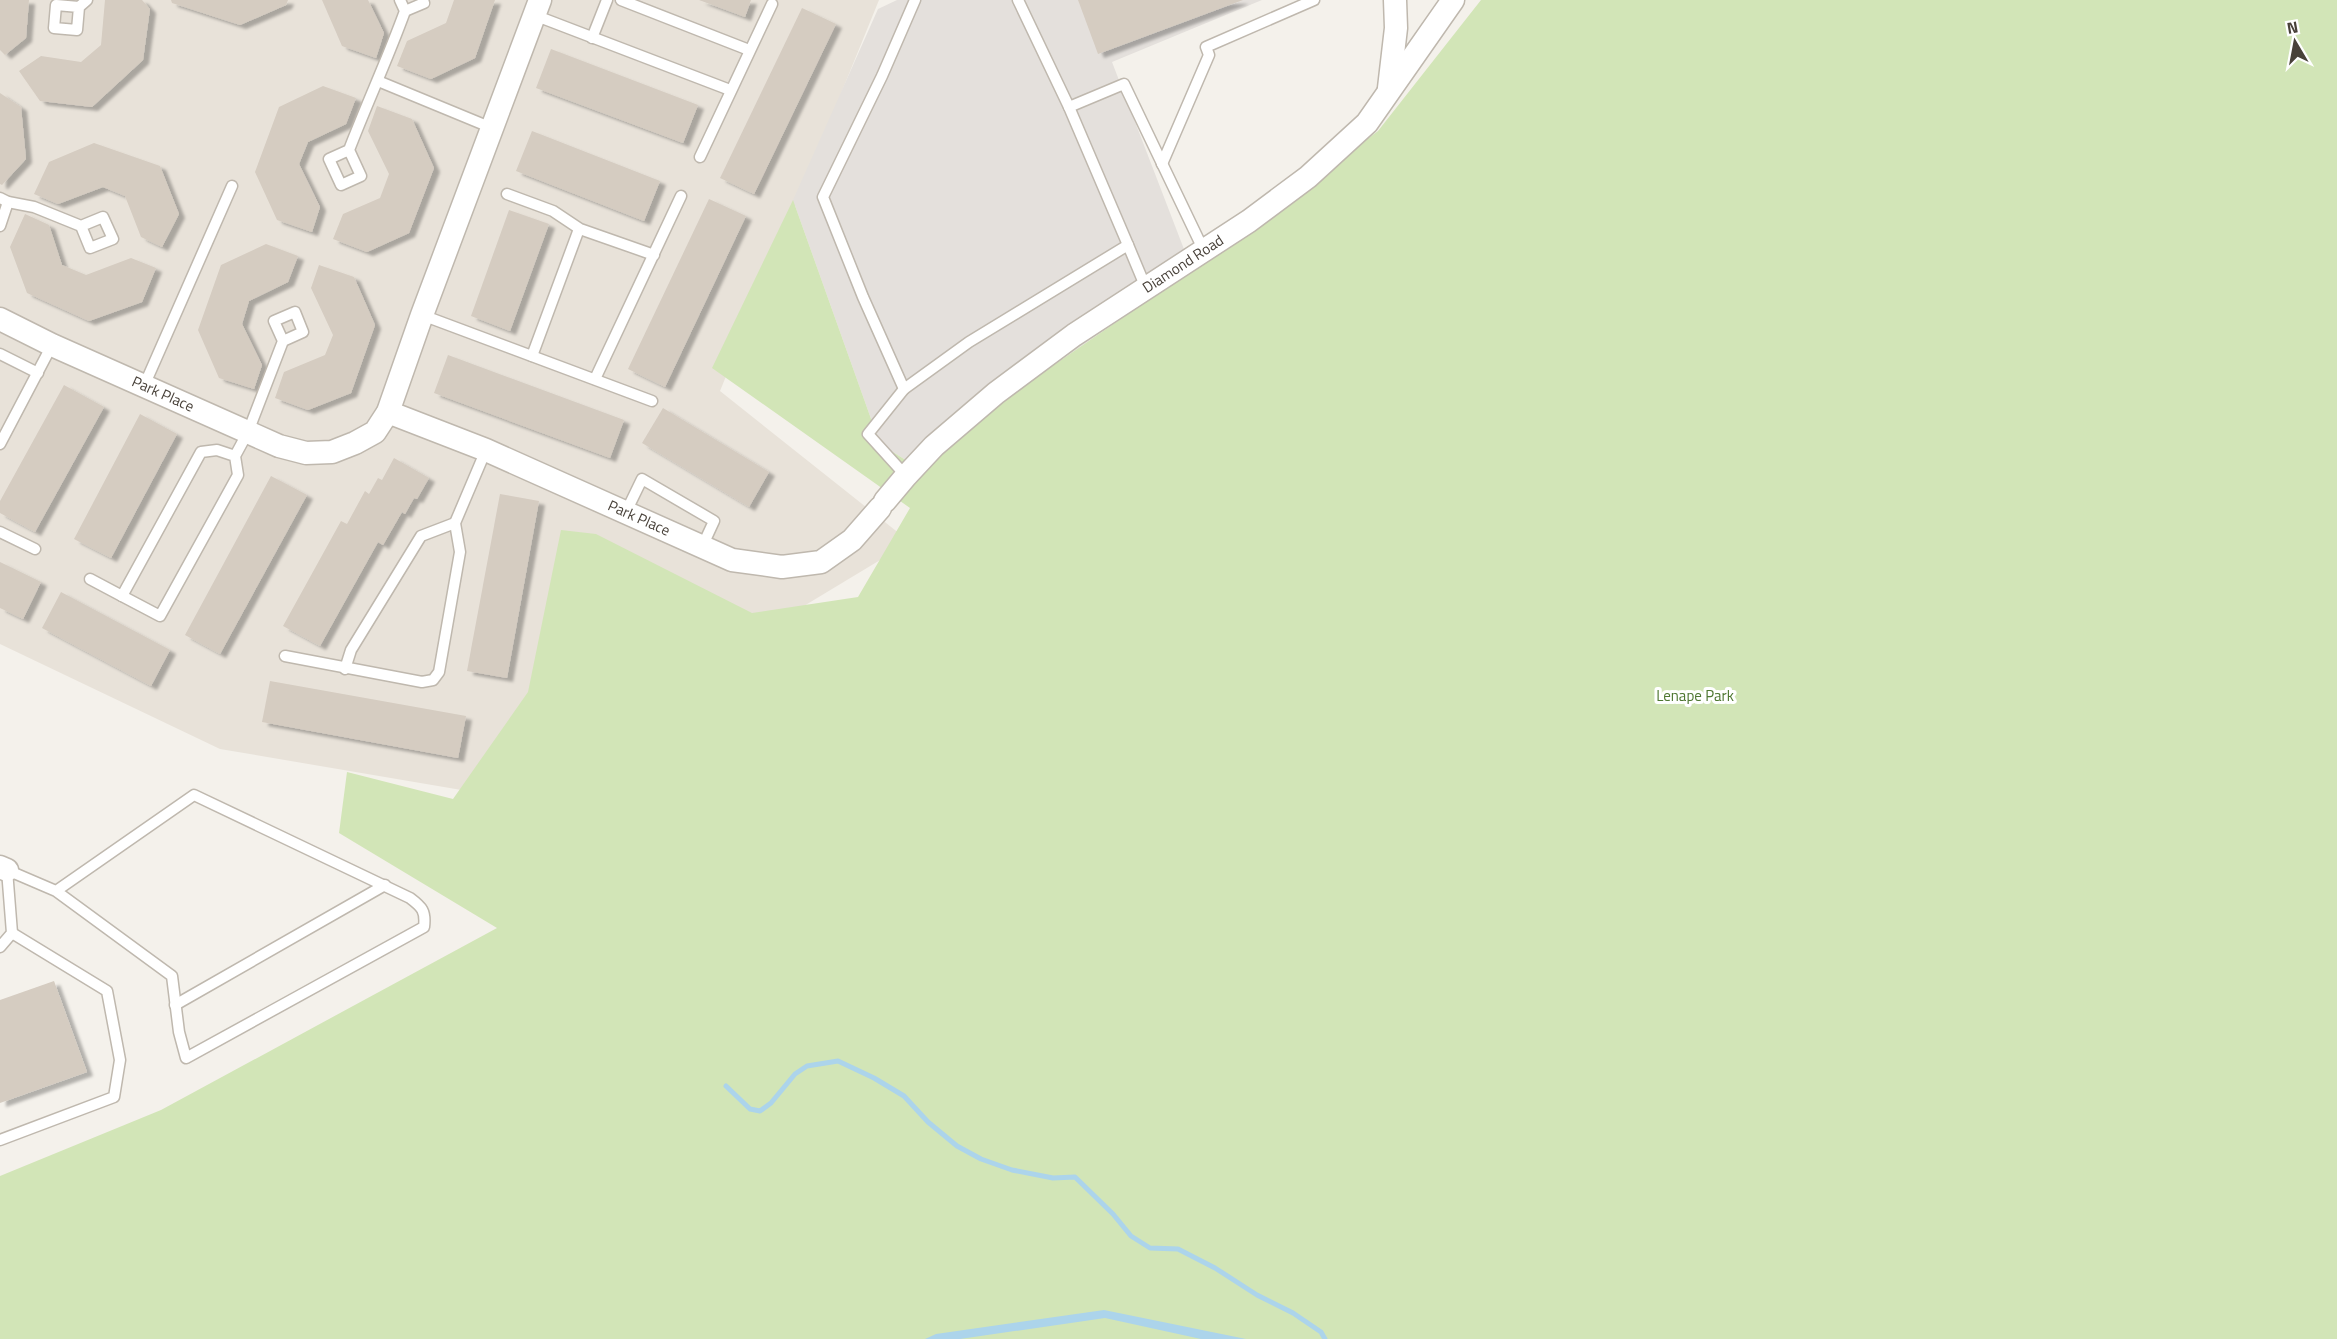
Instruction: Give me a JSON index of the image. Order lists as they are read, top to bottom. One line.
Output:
{"streets":{"street":["Diamond Road","Park Place"]},"crossings":[["Diamond Road","Park Place"]],"parks":["Lenape Park"],"north":"top"}
